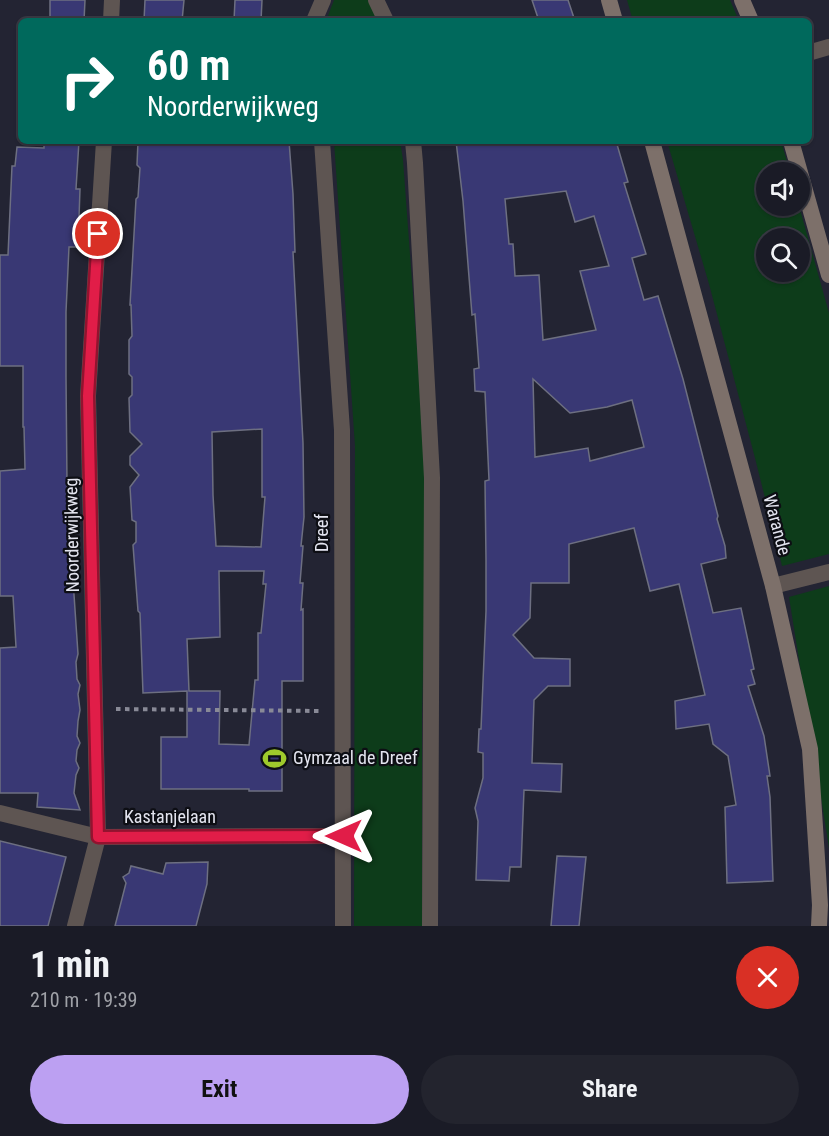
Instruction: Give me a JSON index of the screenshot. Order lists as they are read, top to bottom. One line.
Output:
{"streets":{"main road":["Warande"],"street":["Dreef","Noorderwijkweg","Kastanjelaan"]},"crossings":[["Dreef","Kastanjelaan"],["Noorderwijkweg","Kastanjelaan"]],"places":{"sports":["Gymzaal de Dreef"]},"page":{"turn":["60 m","Noorderwijkweg"],"heading":["1 min","210 m · 19:39"],"buttons":["Exit","Share"]}}
